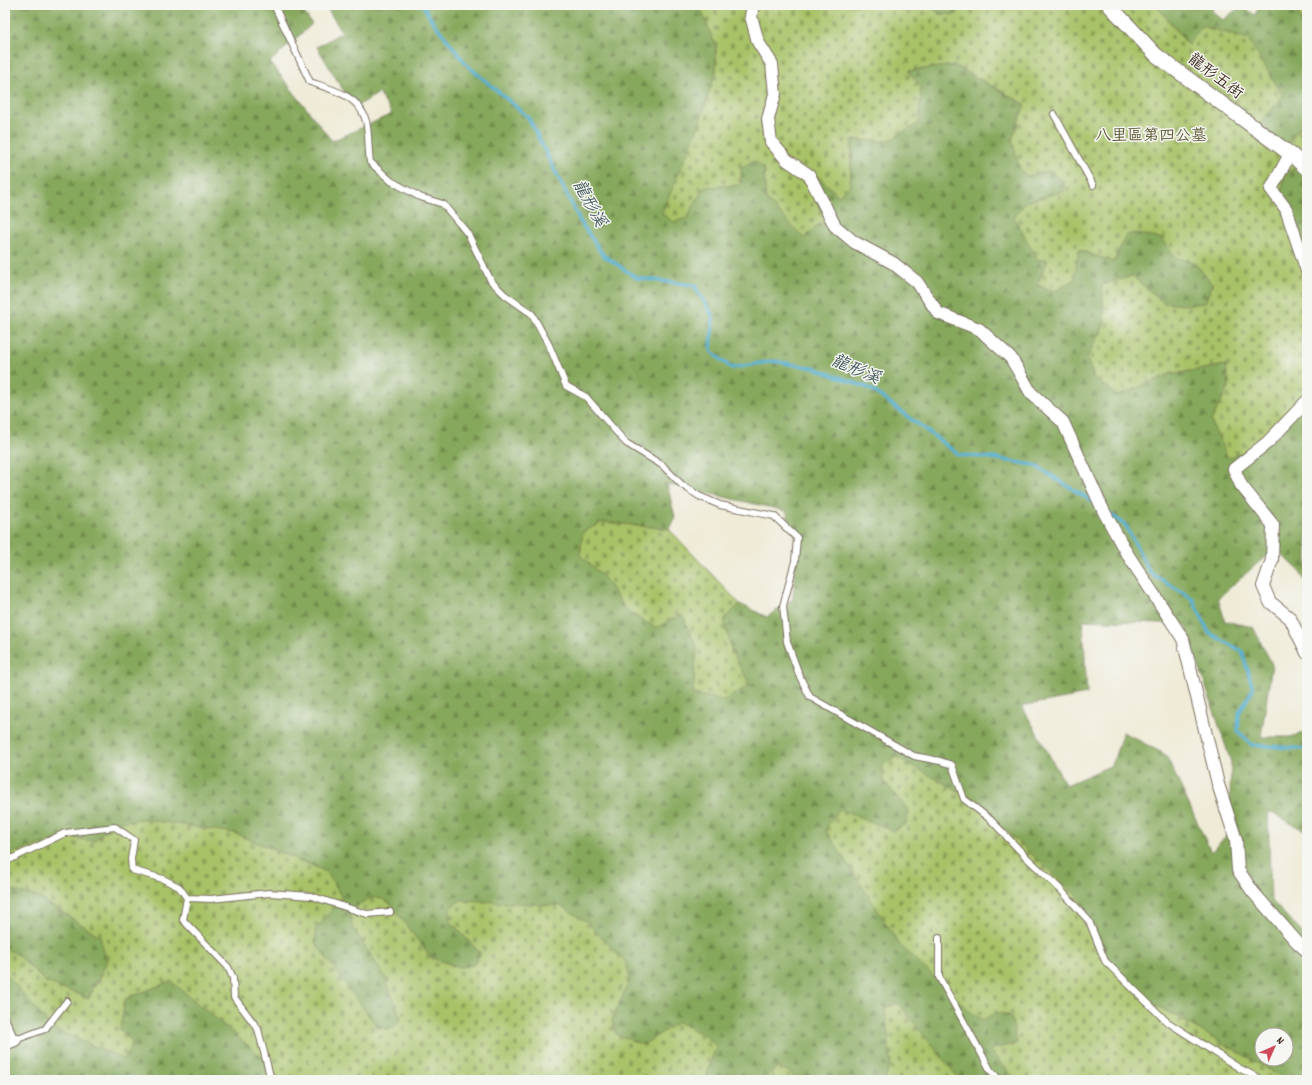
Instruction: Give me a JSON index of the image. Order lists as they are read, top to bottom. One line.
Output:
{"streets":{"street":["龍形五街"]},"water":["龍形溪"],"parks":["八里區第四公墓"],"north":"top right"}
